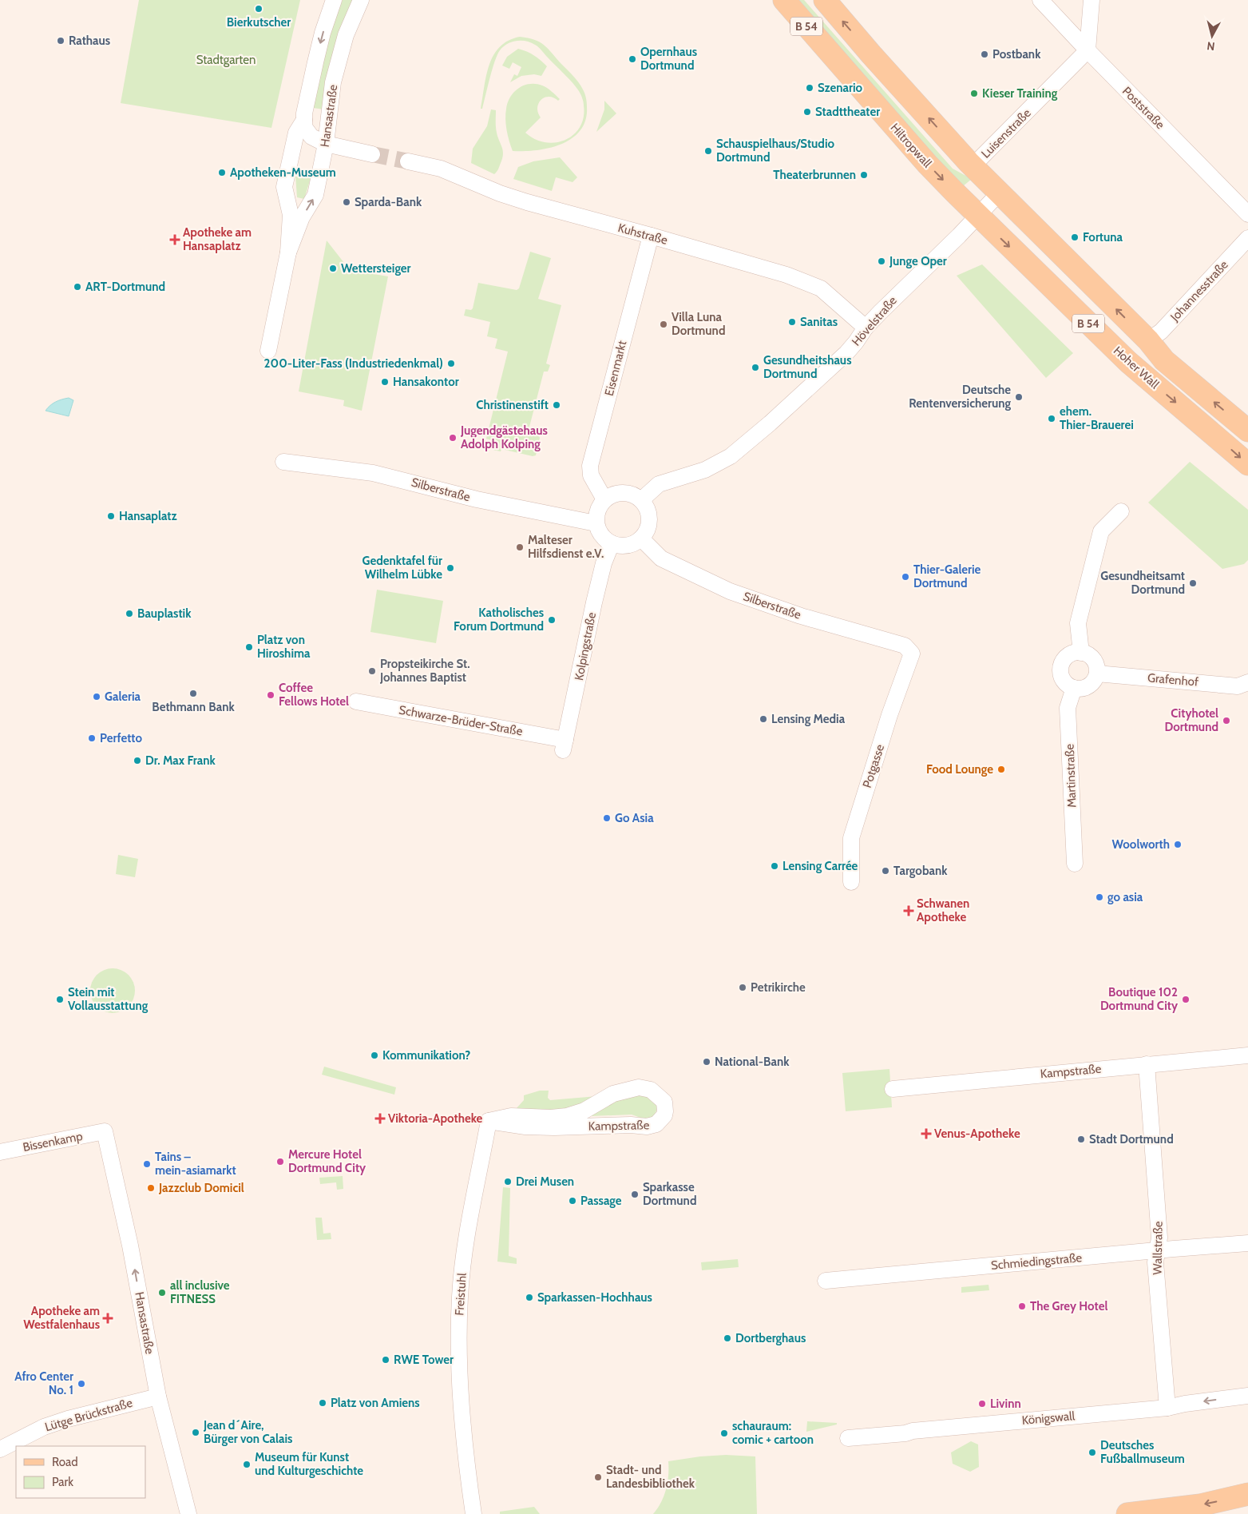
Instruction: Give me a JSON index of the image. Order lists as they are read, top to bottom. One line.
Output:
{"streets":{"main road":["B 54","Hiltropwall","Hoher Wall"],"street":["Poststraße","Hansastraße","Luisenstraße","Kuhstraße","Johannesstraße","Hövelstraße","Eisenmarkt","Silberstraße","Kolpingstraße","Grafenhof","Schwarze-Brüder-Straße","Potgasse","Martinstraße","Kampstraße","Bissenkamp","Wallstraße","Schmiedingstraße","Freistuhl","Lütge Brückstraße","Königswall"]},"crossings":[["B 54","Luisenstraße"],["B 54","Hövelstraße"],["B 54","Hoher Wall"],["Poststraße","Luisenstraße"],["Hansastraße","Bissenkamp"],["Hansastraße","Lütge Brückstraße"],["Hiltropwall","Hövelstraße"],["Hiltropwall","Hoher Wall"],["Kuhstraße","Hövelstraße"],["Kuhstraße","Eisenmarkt"],["Johannesstraße","Hoher Wall"],["Hövelstraße","Hoher Wall"],["Hövelstraße","Eisenmarkt"],["Hövelstraße","Silberstraße"],["Hövelstraße","Kolpingstraße"],["Eisenmarkt","Silberstraße"],["Eisenmarkt","Kolpingstraße"],["Silberstraße","Kolpingstraße"],["Silberstraße","Potgasse"],["Kolpingstraße","Schwarze-Brüder-Straße"],["Grafenhof","Martinstraße"],["Kampstraße","Wallstraße"],["Kampstraße","Freistuhl"],["Wallstraße","Schmiedingstraße"],["Wallstraße","Königswall"]],"parks":["Stadtgarten"],"places":{"other":["Bierkutscher","Rathaus","Postbank","Opernhaus Dortmund","Szenario","Kieser Training","Stadttheater","Schauspielhaus/Studio Dortmund","Apotheken-Museum","Theaterbrunnen","Sparda-Bank","Fortuna","Junge Oper","Wettersteiger","ART-Dortmund","Sanitas","Villa Luna Dortmund","200-Liter-Fass (Industriedenkmal)","Gesundheitshaus Dortmund","Hansakontor","Deutsche Rentenversicherung","Christinenstift","ehem. Thier-Brauerei","Jugendgästehaus Adolph Kolping","Hansaplatz","Malteser Hilfsdienst e.V.","Gedenktafel für Wilhelm Lübke","Thier-Galerie Dortmund","Gesundheitsamt Dortmund","Bauplastik","Katholisches Forum Dortmund","Platz von Hiroshima","Propsteikirche St. Johannes Baptist","Bethmann Bank","Coffee Fellows Hotel","Galeria","Lensing Media","Cityhotel Dortmund","Perfetto","Dr. Max Frank","Food Lounge","Go Asia","Woolworth","Lensing Carrée","Targobank","go asia","Petrikirche","Stein mit Vollausstattung","Boutique 102 Dortmund City","Kommunikation?","National-Bank","Stadt Dortmund","Mercure Hotel Dortmund City","Tains – mein-asiamarkt","Drei Musen","Jazzclub Domicil","Sparkasse Dortmund","Passage","all inclusive FITNESS","Sparkassen-Hochhaus","The Grey Hotel","Dortberghaus","RWE Tower","Afro Center No. 1","Platz von Amiens","Livinn","Jean d´Aire, Bürger von Calais","schauraum: comic + cartoon","Deutsches Fußballmuseum","Museum für Kunst und Kulturgeschichte","Stadt- und Landesbibliothek"],"health":["Apotheke am Hansaplatz","Schwanen Apotheke","Viktoria-Apotheke","Venus-Apotheke","Apotheke am Westfalenhaus"]},"legend":["Road","Park"],"north":"bottom"}
